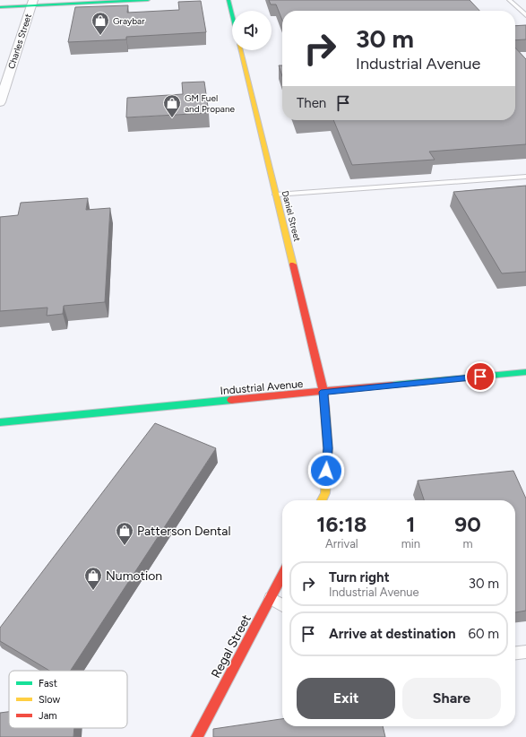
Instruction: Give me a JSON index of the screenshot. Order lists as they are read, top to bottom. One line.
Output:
{"streets":{"street":["Charles Street","Daniel Street","Industrial Avenue","Regal Street"]},"crossings":[["Daniel Street","Industrial Avenue"]],"places":{"shop":["Graybar","GM Fuel and Propane","Patterson Dental","Numotion"]},"legend":["Fast","Slow","Jam"],"page":{"turn":["30 m","Industrial Avenue"],"then":"Then","eta":["16:18","Arrival","1","min","90","m"],"list":[{"name":"Turn right","note":"Industrial Avenue","value":"30 m"},{"name":"Arrive at destination","value":"60 m"}],"buttons":["Exit","Share"]}}
